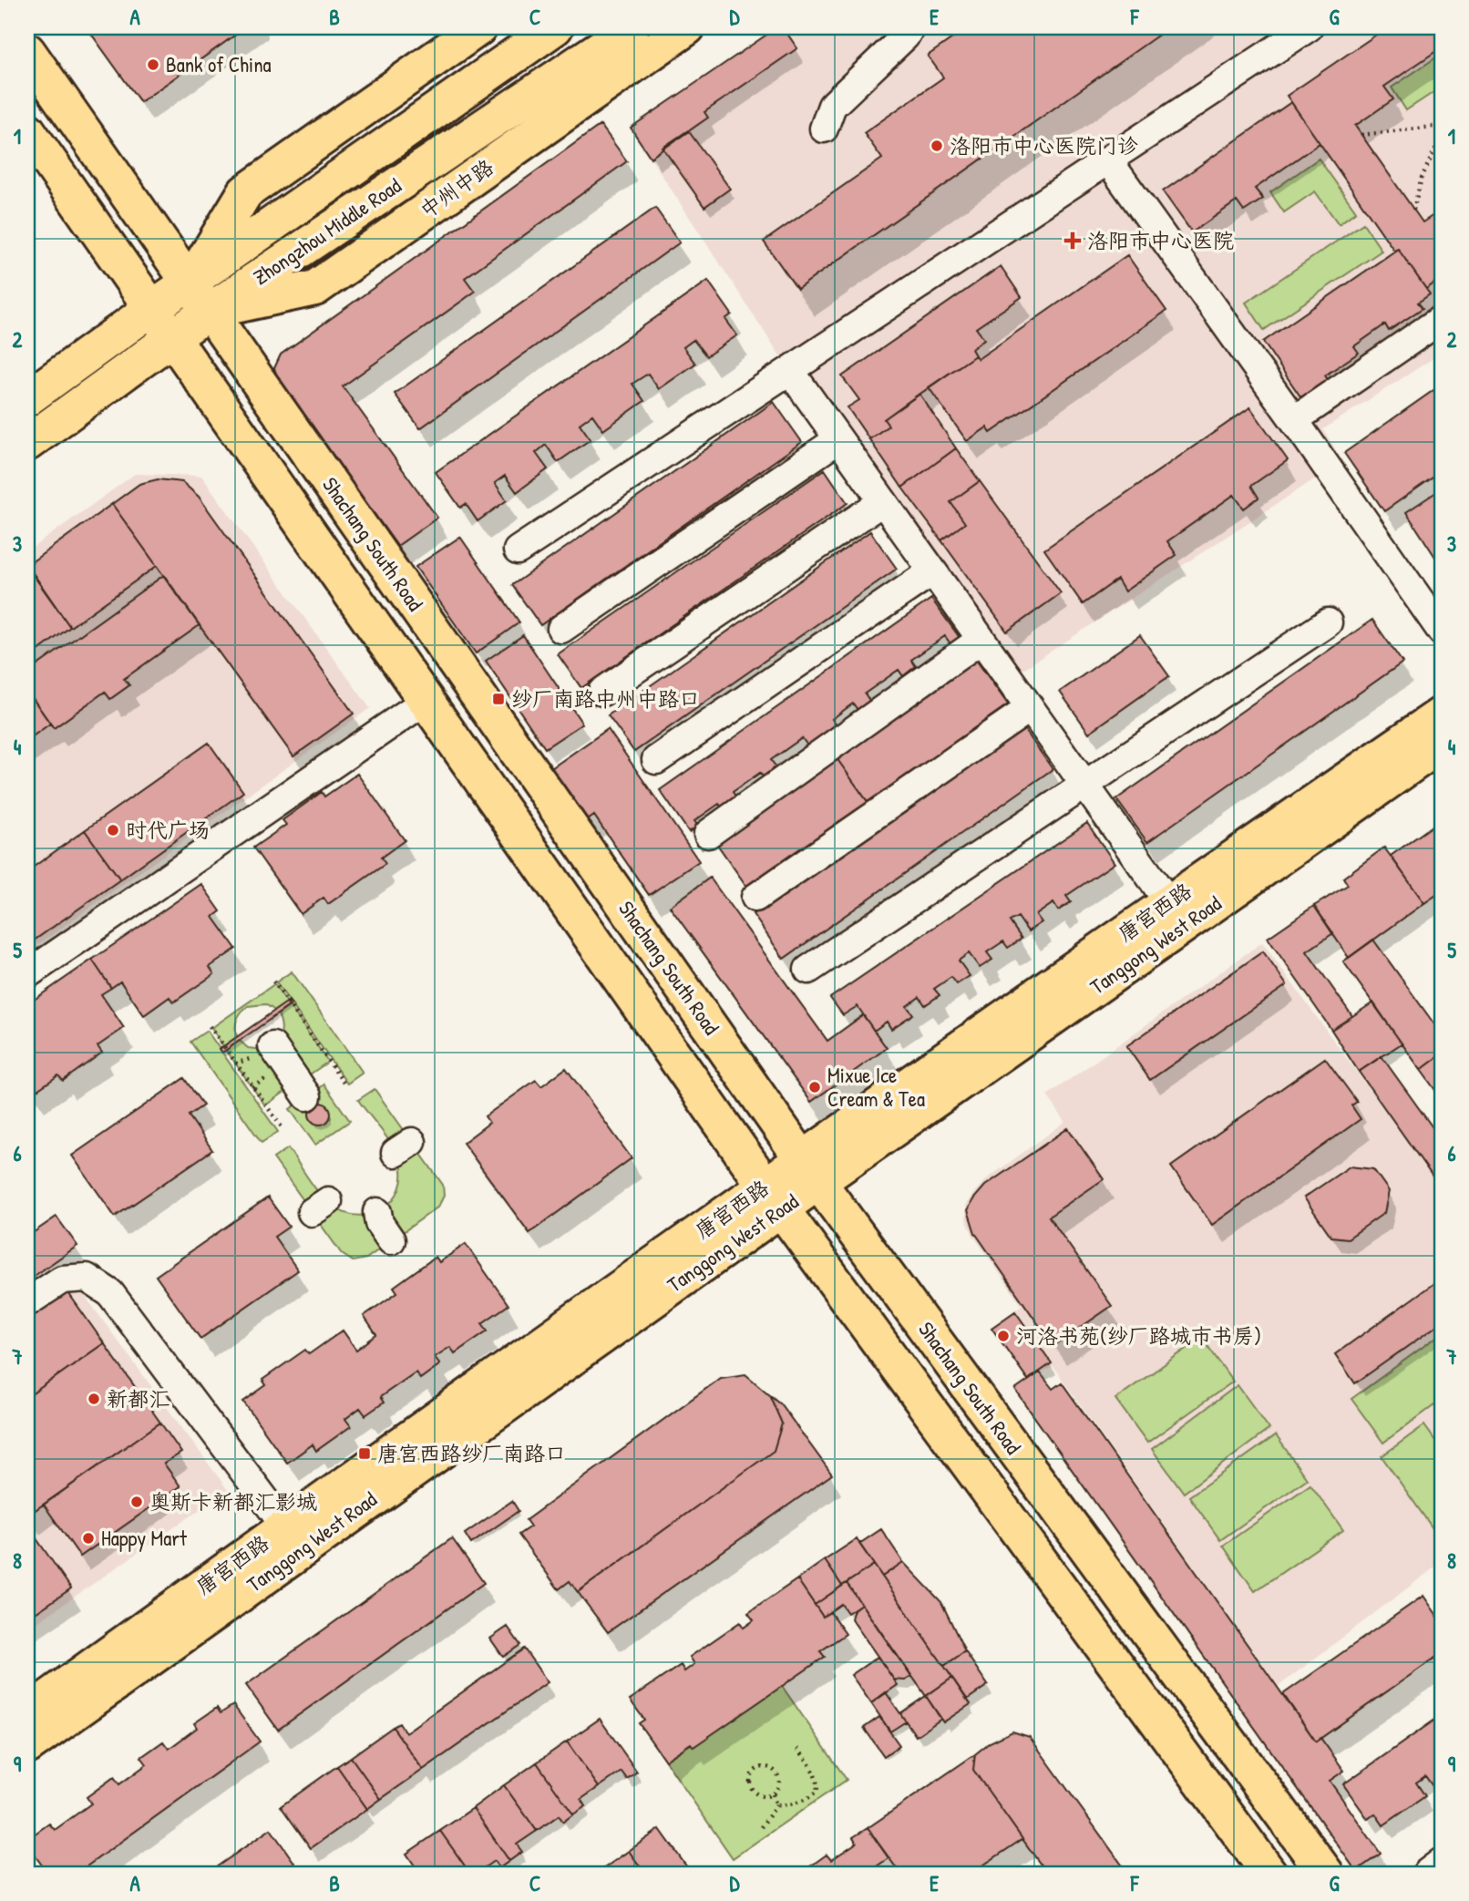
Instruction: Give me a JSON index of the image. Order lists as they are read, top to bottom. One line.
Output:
{"streets":{"main road":["中州中路","Zhongzhou Middle Road","Shachang South Road","唐宫西路","Tanggong West Road"]},"crossings":[["中州中路","Zhongzhou Middle Road"],["中州中路","Shachang South Road"],["Zhongzhou Middle Road","Shachang South Road"],["Shachang South Road","Tanggong West Road"],["唐宫西路","Tanggong West Road"]],"places":{"other":["Bank of China","洛阳市中心医院门诊","时代广场","Mixue Ice Cream & Tea","河洛书苑(纱厂路城市书房)","新都汇","奥斯卡新都汇影城","Happy Mart"],"health":["洛阳市中心医院"],"transit":["纱厂南路中州中路口","唐宫西路纱厂南路口"]},"grid":{"columns":["A","B","C","D","E","F","G"],"rows":["1","2","3","4","5","6","7","8","9"]}}
